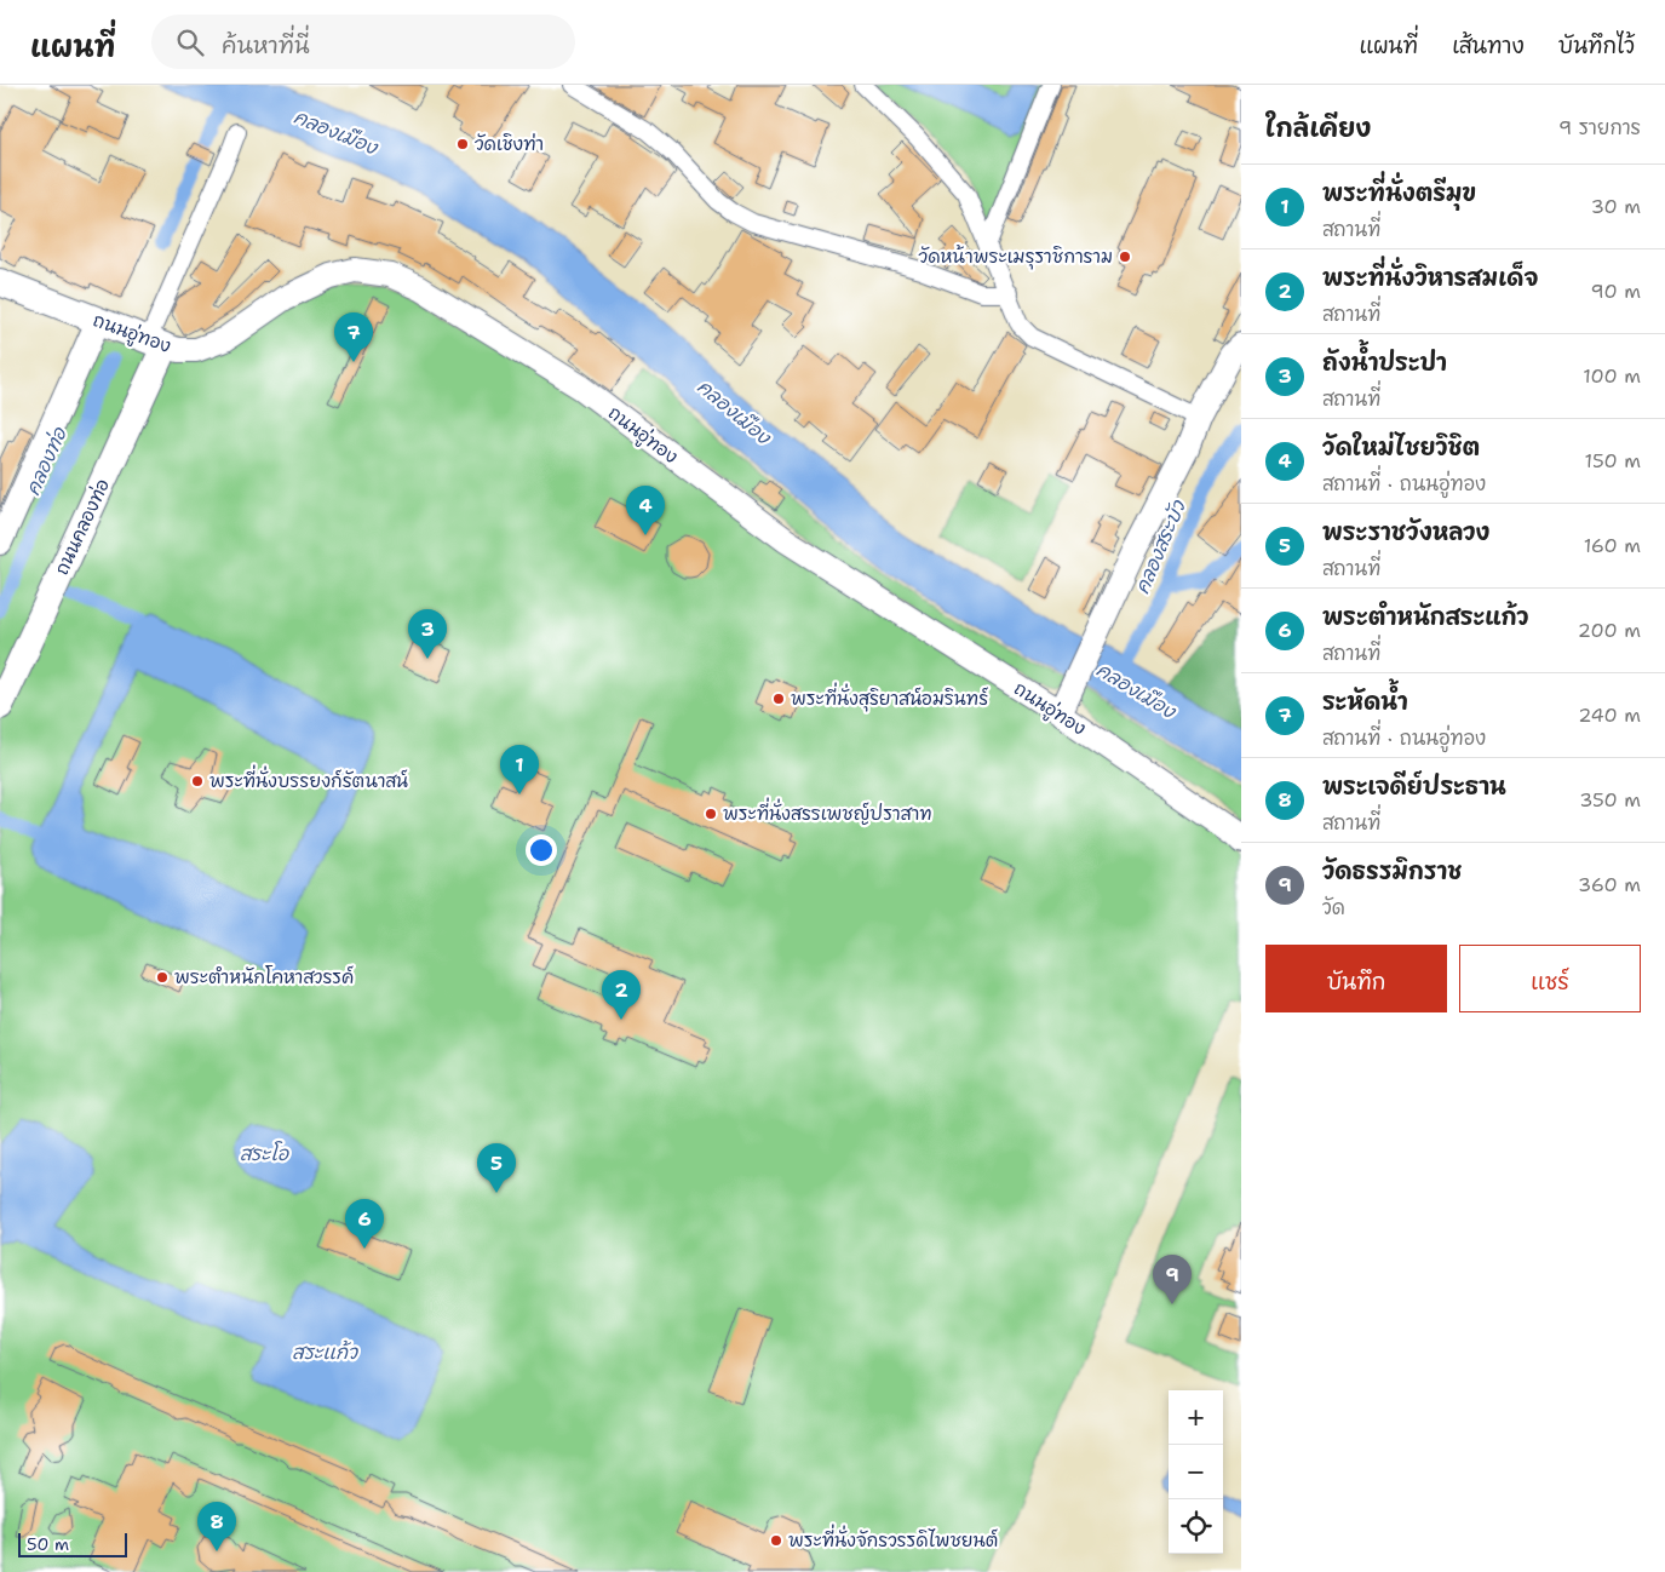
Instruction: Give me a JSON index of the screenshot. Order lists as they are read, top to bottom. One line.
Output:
{"streets":{"main road":["ถนนอู่ทอง","ถนนคลองท่อ"]},"crossings":[["ถนนอู่ทอง","ถนนคลองท่อ"]],"water":["คลองเมือง","คลองท่อ","คลองสระบัว","สระโอ","สระแก้ว"],"places":["วัดเชิงท่า","วัดหน้าพระเมรุราชิการาม","พระที่นั่งสุริยาสน์อมรินทร์","พระที่นั่งบรรยงก์รัตนาสน์","พระที่นั่งสรรเพชญ์ปราสาท","พระตำหนักโคหาสวรรค์","พระที่นั่งจักรวรรดิไพชยนต์"],"scale_bar":"50 m","page":{"header":"แผนที่","search":"ค้นหาที่นี่","nav":["แผนที่","เส้นทาง","บันทึกไว้"],"heading":["ใกล้เคียง","9 รายการ"],"list":[{"mark":"1","name":"พระที่นั่งตรีมุข","note":"สถานที่","value":"30 m"},{"mark":"2","name":"พระที่นั่งวิหารสมเด็จ","note":"สถานที่","value":"90 m"},{"mark":"3","name":"ถังน้ำประปา","note":"สถานที่","value":"100 m"},{"mark":"4","name":"วัดใหม่ไชยวิชิต","note":"สถานที่ · ถนนอู่ทอง","value":"150 m"},{"mark":"5","name":"พระราชวังหลวง","note":"สถานที่","value":"160 m"},{"mark":"6","name":"พระตำหนักสระแก้ว","note":"สถานที่","value":"200 m"},{"mark":"7","name":"ระหัดน้ำ","note":"สถานที่ · ถนนอู่ทอง","value":"240 m"},{"mark":"8","name":"พระเจดีย์ประธาน","note":"สถานที่","value":"350 m"},{"mark":"9","name":"วัดธรรมิกราช","note":"วัด","value":"360 m"}],"pins":["7","4","3","1","2","5","6","9","8"],"buttons":["บันทึก","แชร์"],"map_buttons":["+","−"],"scale":"50 m"}}
